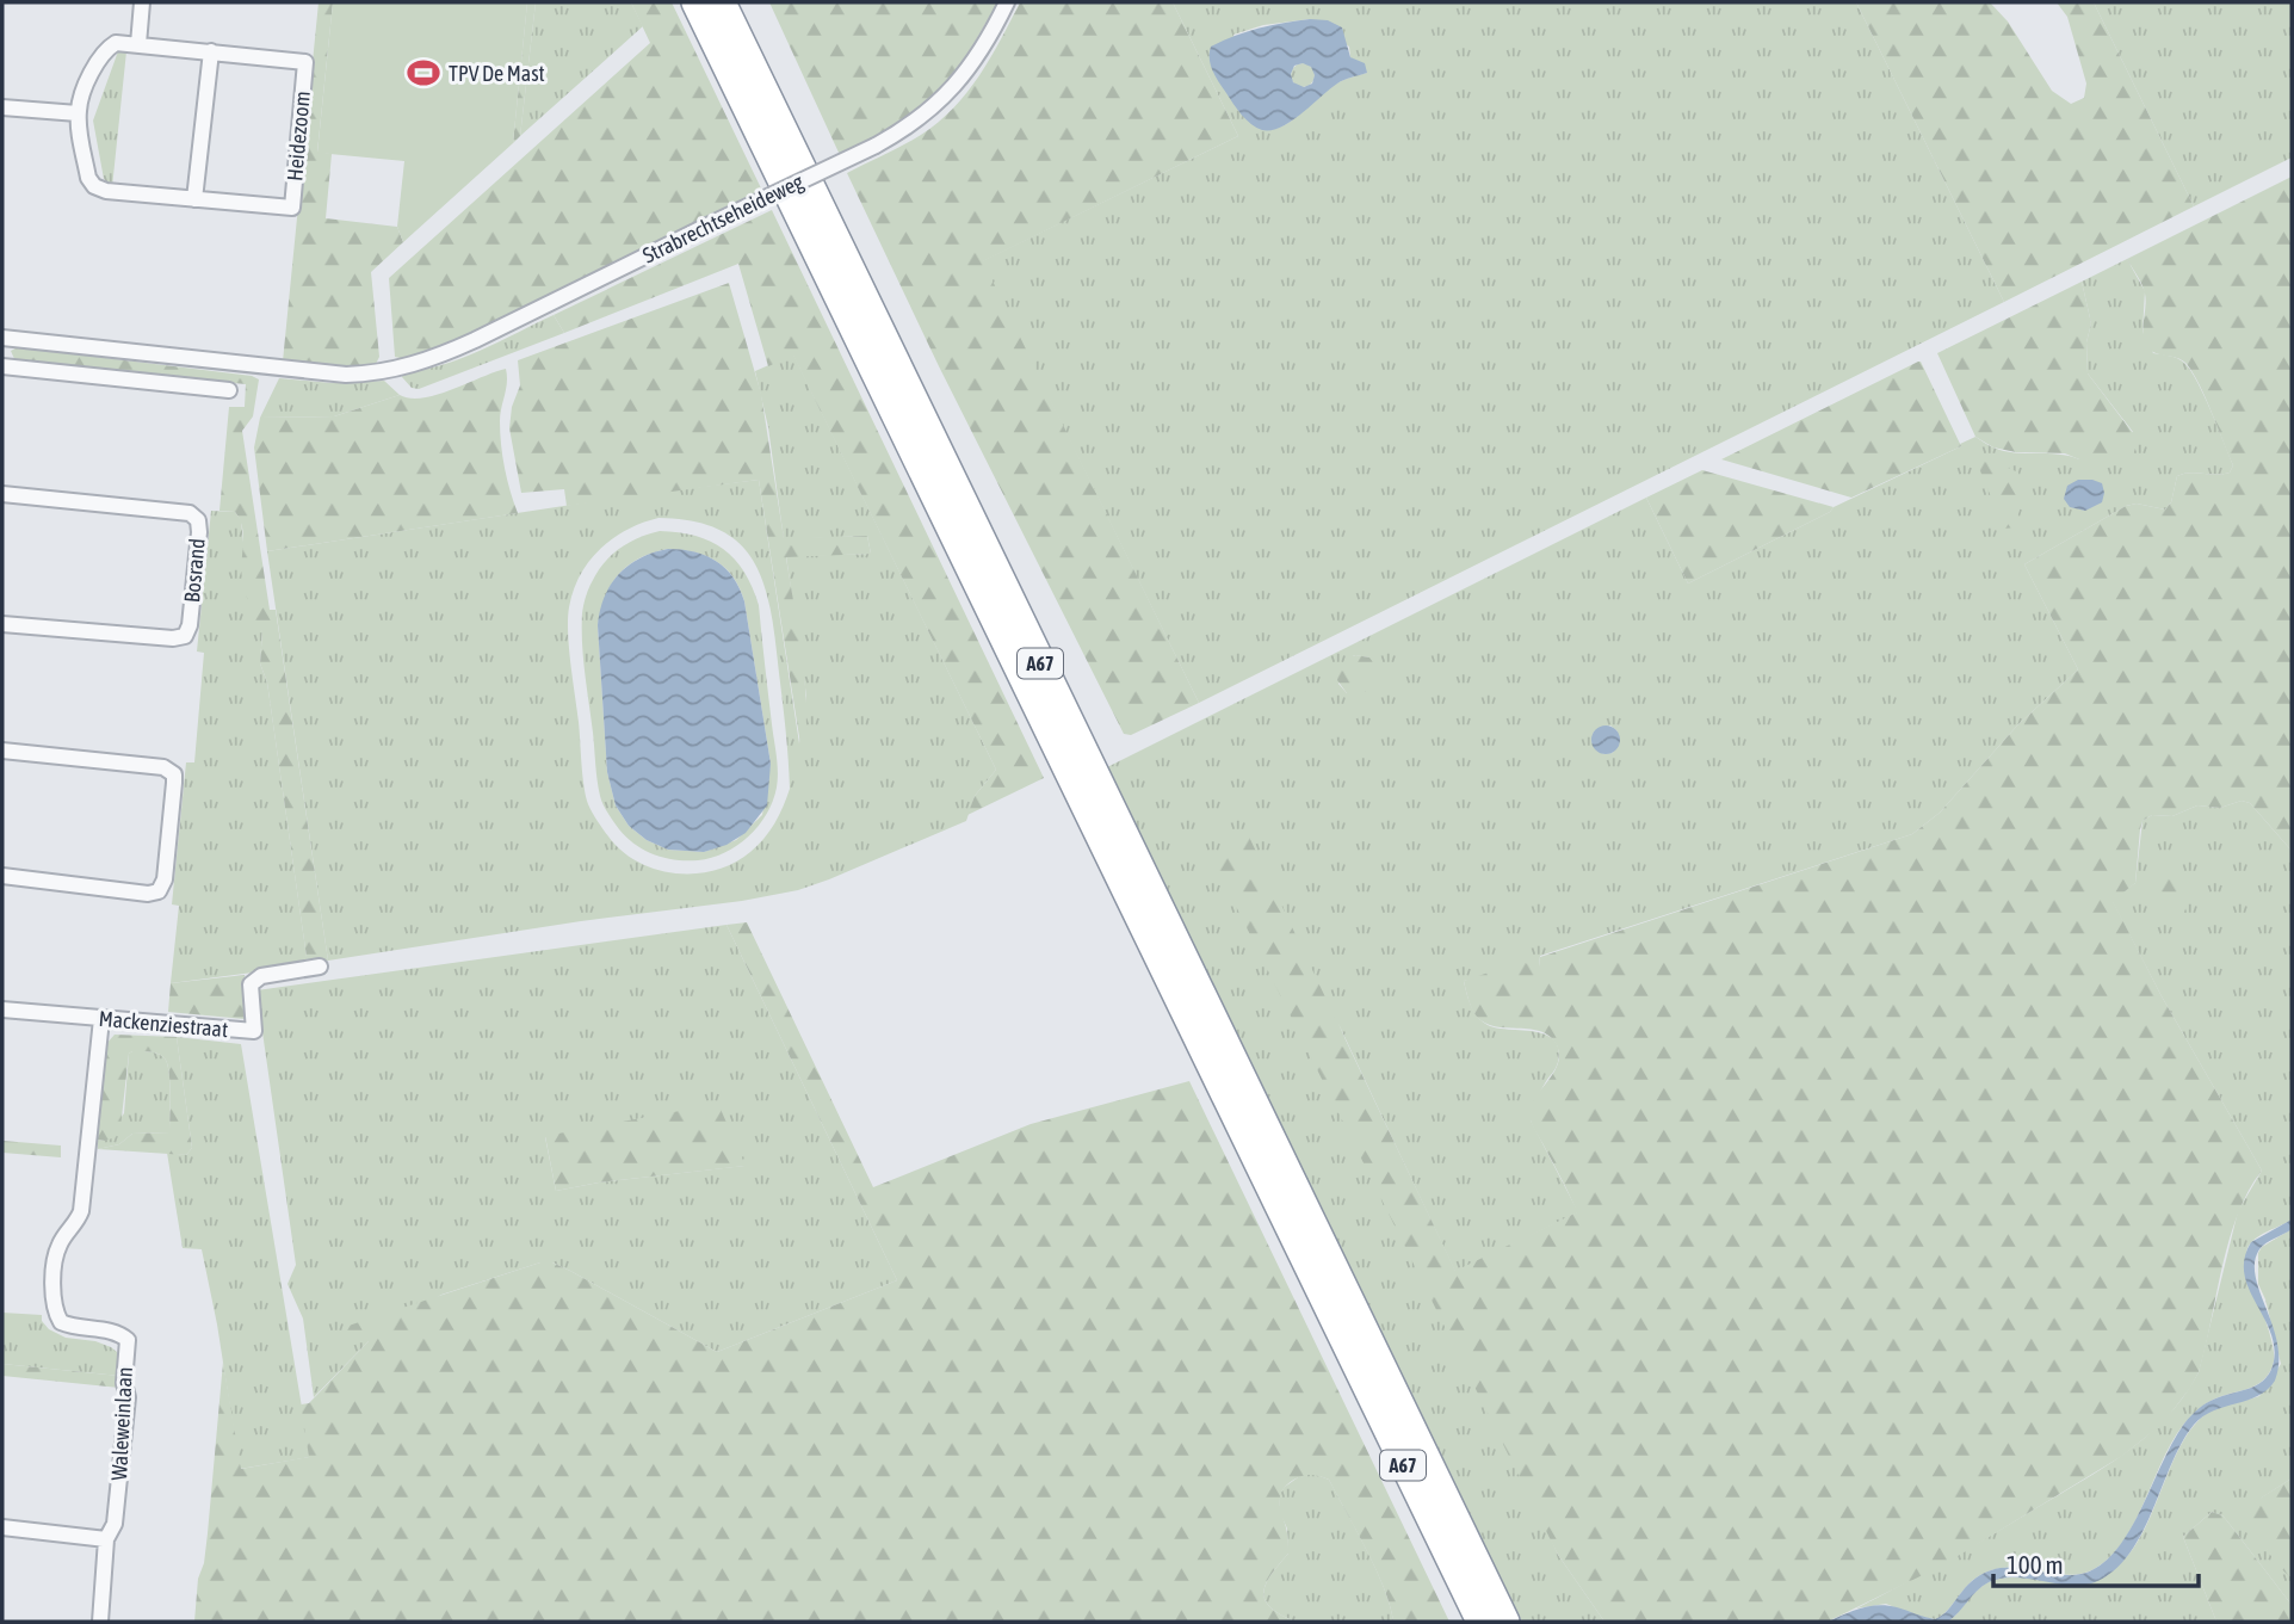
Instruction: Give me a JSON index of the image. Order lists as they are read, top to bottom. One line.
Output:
{"streets":{"highway":["A67"],"street":["Heidezoom","Strabrechtseheideweg","Bosrand","Mackenziestraat","Waleweinlaan"]},"crossings":[["Mackenziestraat","Waleweinlaan"]],"places":{"sports":["TPV De Mast"]},"scale_bar":"100 m"}
